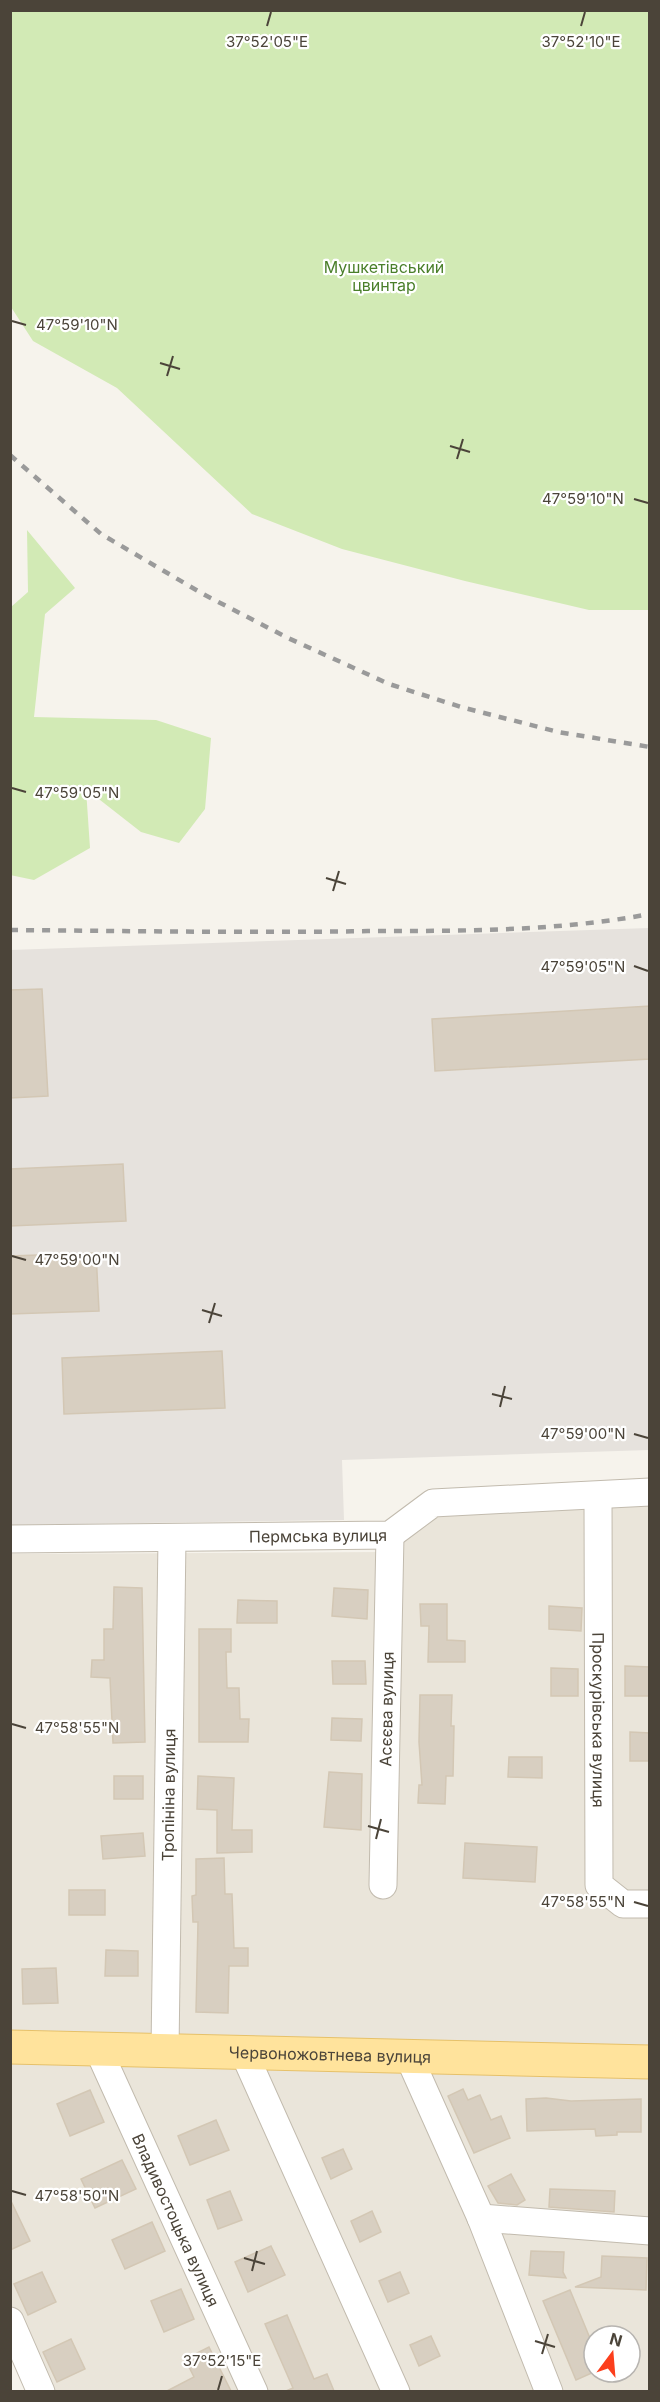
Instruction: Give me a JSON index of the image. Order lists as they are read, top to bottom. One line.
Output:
{"streets":{"main road":["Червоножовтнева вулиця"],"street":["Пермська вулиця","Асєєва вулиця","Проскурівська вулиця","Тропініна вулиця","Владивостоцька вулиця"]},"crossings":[["Пермська вулиця","Асєєва вулиця"],["Пермська вулиця","Проскурівська вулиця"],["Пермська вулиця","Тропініна вулиця"],["Тропініна вулиця","Червоножовтнева вулиця"],["Червоножовтнева вулиця","Владивостоцька вулиця"]],"parks":["Мушкетівський цвинтар"],"north":"top","coordinates":["37°52'05\"E","37°52'10\"E","47°59'10\"N","47°59'05\"N","47°59'00\"N","47°58'55\"N","47°58'50\"N","37°52'15\"E"]}
